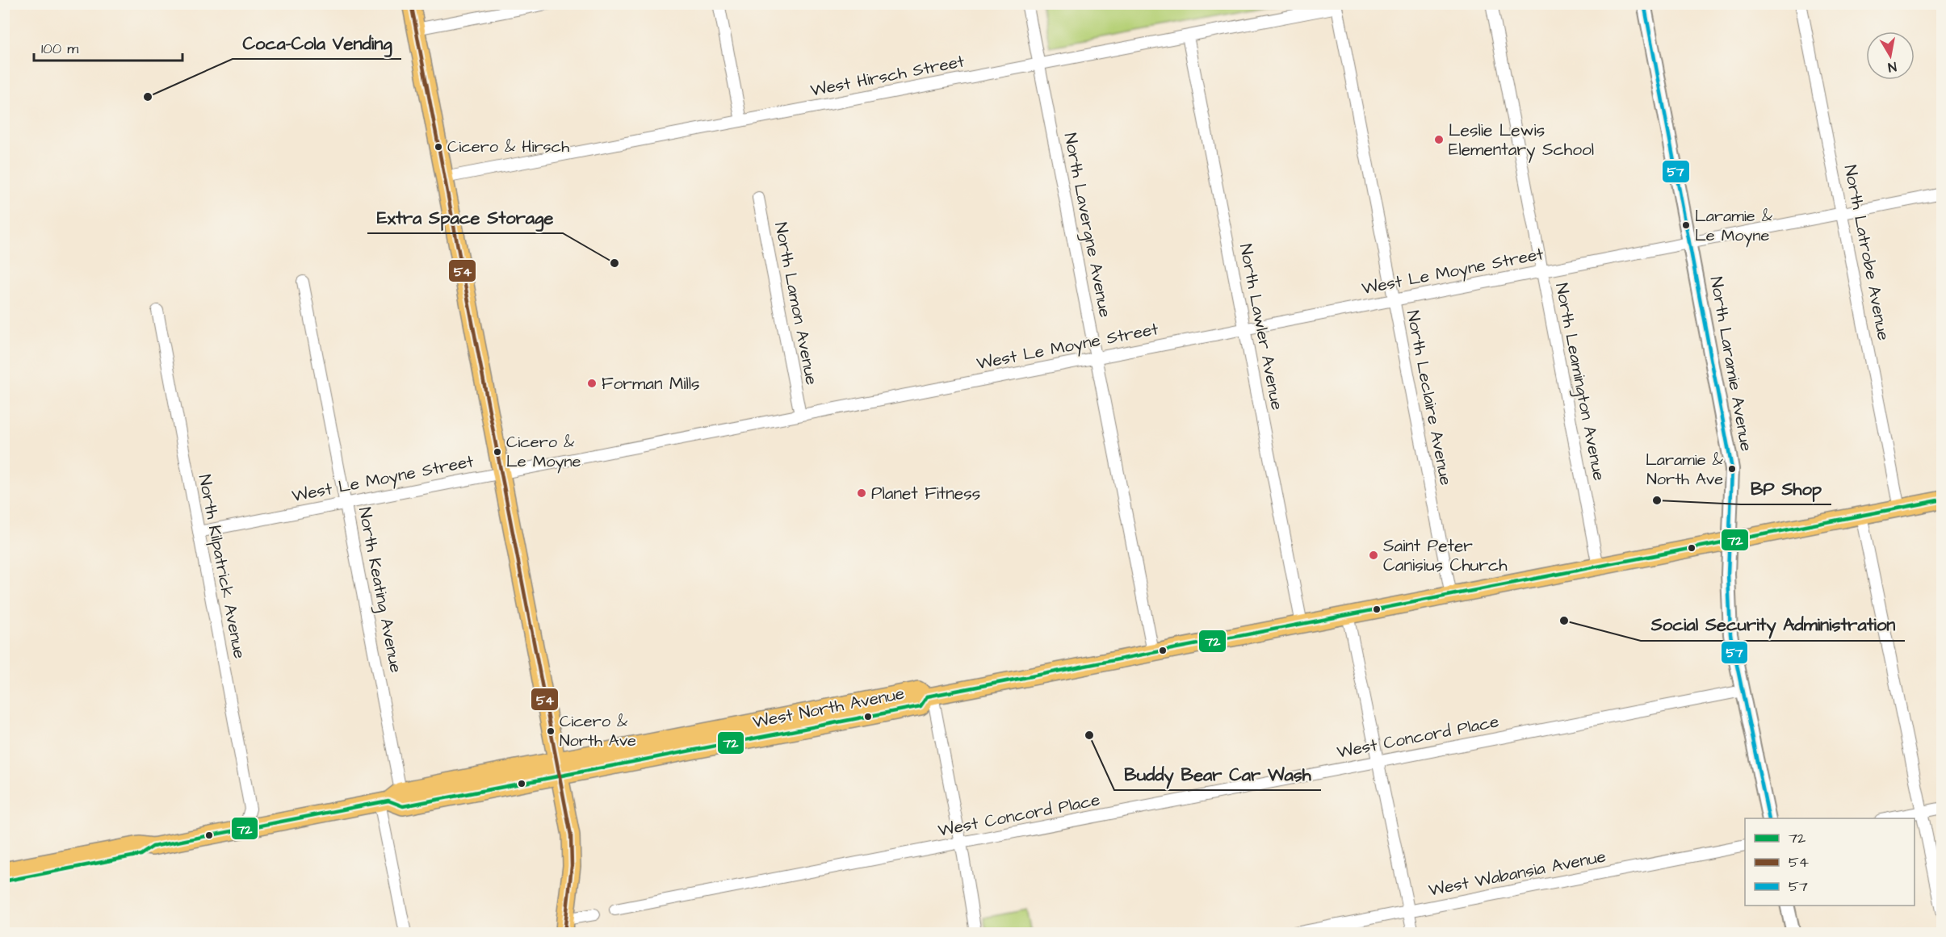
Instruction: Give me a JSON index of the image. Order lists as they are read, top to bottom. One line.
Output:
{"streets":{"main road":["West North Avenue"],"street":["West Hirsch Street","North Lavergne Avenue","North Latrobe Avenue","West Le Moyne Street","North Lamon Avenue","North Lawler Avenue","North Laramie Avenue","North Leamington Avenue","North Leclaire Avenue","North Kilpatrick Avenue","North Keating Avenue","West Concord Place","West Wabansia Avenue"]},"crossings":[["West Hirsch Street","North Lavergne Avenue"],["West Hirsch Street","North Lawler Avenue"],["West Hirsch Street","North Leclaire Avenue"],["North Lavergne Avenue","West Le Moyne Street"],["North Lavergne Avenue","West North Avenue"],["North Latrobe Avenue","West Le Moyne Street"],["North Latrobe Avenue","West North Avenue"],["West Le Moyne Street","North Lamon Avenue"],["West Le Moyne Street","North Lawler Avenue"],["West Le Moyne Street","North Laramie Avenue"],["West Le Moyne Street","North Leamington Avenue"],["West Le Moyne Street","North Leclaire Avenue"],["West Le Moyne Street","North Kilpatrick Avenue"],["West Le Moyne Street","North Keating Avenue"],["North Lawler Avenue","West North Avenue"],["North Laramie Avenue","West North Avenue"],["North Laramie Avenue","West Concord Place"],["North Leamington Avenue","West North Avenue"],["North Leclaire Avenue","West North Avenue"],["North Kilpatrick Avenue","West North Avenue"],["North Keating Avenue","West North Avenue"]],"places":["Coca-Cola Vending","Leslie Lewis Elementary School","Cicero & Hirsch","Laramie & Le Moyne","Extra Space Storage","Forman Mills","Cicero & Le Moyne","Laramie & North Ave","Planet Fitness","BP Shop","Saint Peter Canisius Church","Social Security Administration","Cicero & North Ave","Buddy Bear Car Wash"],"lines":["transit line 54","transit line 57","transit line 72"],"legend":["72","54","57"],"scale_bar":"100 m","north":"bottom"}
